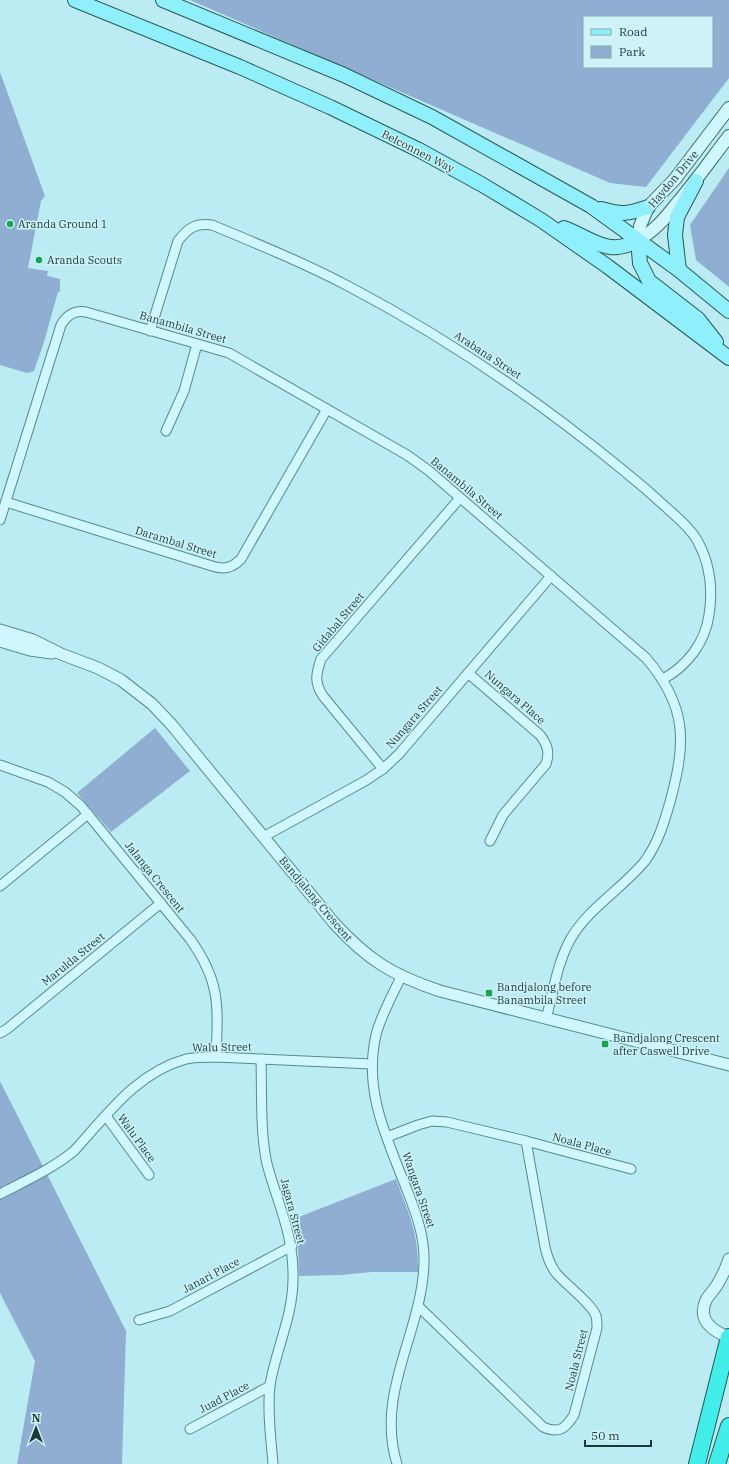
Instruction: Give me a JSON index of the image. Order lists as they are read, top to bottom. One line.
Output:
{"streets":{"main road":["Belconnen Way","Haydon Drive"],"street":["Banambila Street","Arabana Street","Darambal Street","Gidabal Street","Nungara Place","Nungara Street","Jalanga Crescent","Bandjalong Crescent","Marulda Street","Walu Street","Walu Place","Noala Place","Wangara Street","Jagara Street","Janari Place","Noala Street","Juad Place"]},"crossings":[["Banambila Street","Arabana Street"],["Banambila Street","Darambal Street"],["Banambila Street","Gidabal Street"],["Banambila Street","Nungara Street"],["Banambila Street","Bandjalong Crescent"],["Gidabal Street","Nungara Street"],["Nungara Place","Nungara Street"],["Nungara Street","Bandjalong Crescent"],["Jalanga Crescent","Marulda Street"],["Jalanga Crescent","Walu Street"],["Bandjalong Crescent","Wangara Street"],["Walu Street","Walu Place"],["Walu Street","Wangara Street"],["Walu Street","Jagara Street"],["Noala Place","Noala Street"],["Wangara Street","Noala Street"],["Jagara Street","Janari Place"],["Jagara Street","Juad Place"]],"places":{"other":["Aranda Ground 1","Aranda Scouts"],"transit":["Bandjalong before Banambila Street","Bandjalong Crescent after Caswell Drive"]},"legend":["Road","Park"],"scale_bar":"50 m","north":"top"}
